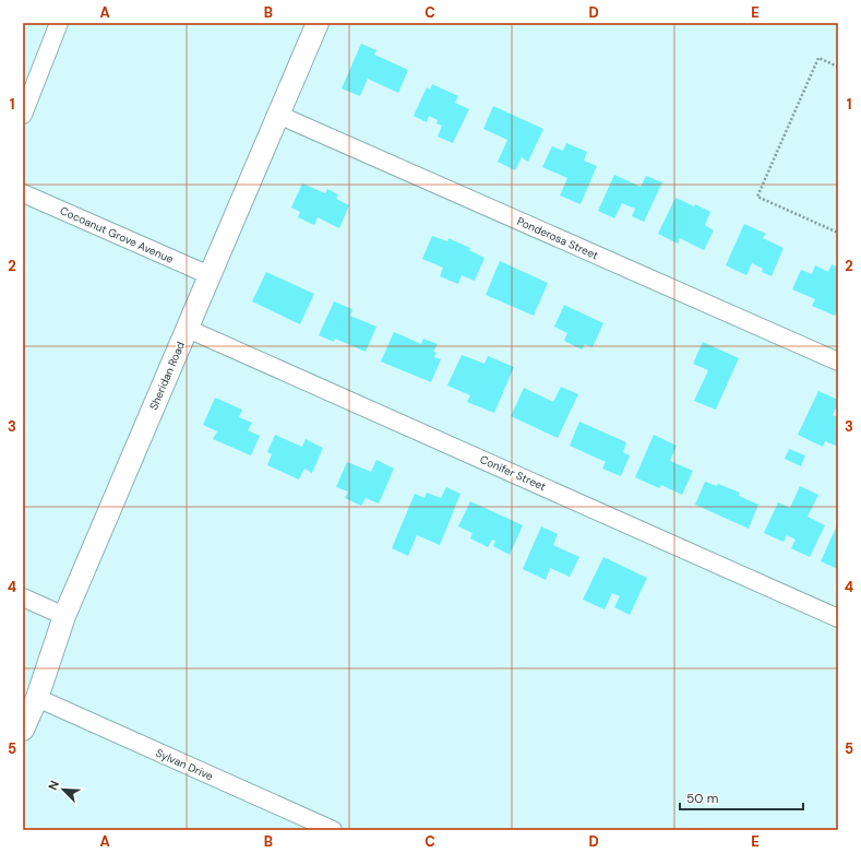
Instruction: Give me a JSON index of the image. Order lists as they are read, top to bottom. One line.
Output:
{"streets":{"street":["Cocoanut Grove Avenue","Ponderosa Street","Sheridan Road","Conifer Street","Sylvan Drive"]},"crossings":[["Cocoanut Grove Avenue","Sheridan Road"],["Ponderosa Street","Sheridan Road"],["Sheridan Road","Conifer Street"],["Sheridan Road","Sylvan Drive"]],"scale_bar":"50 m","north":"top left","grid":{"columns":["A","B","C","D","E"],"rows":["1","2","3","4","5"]}}
